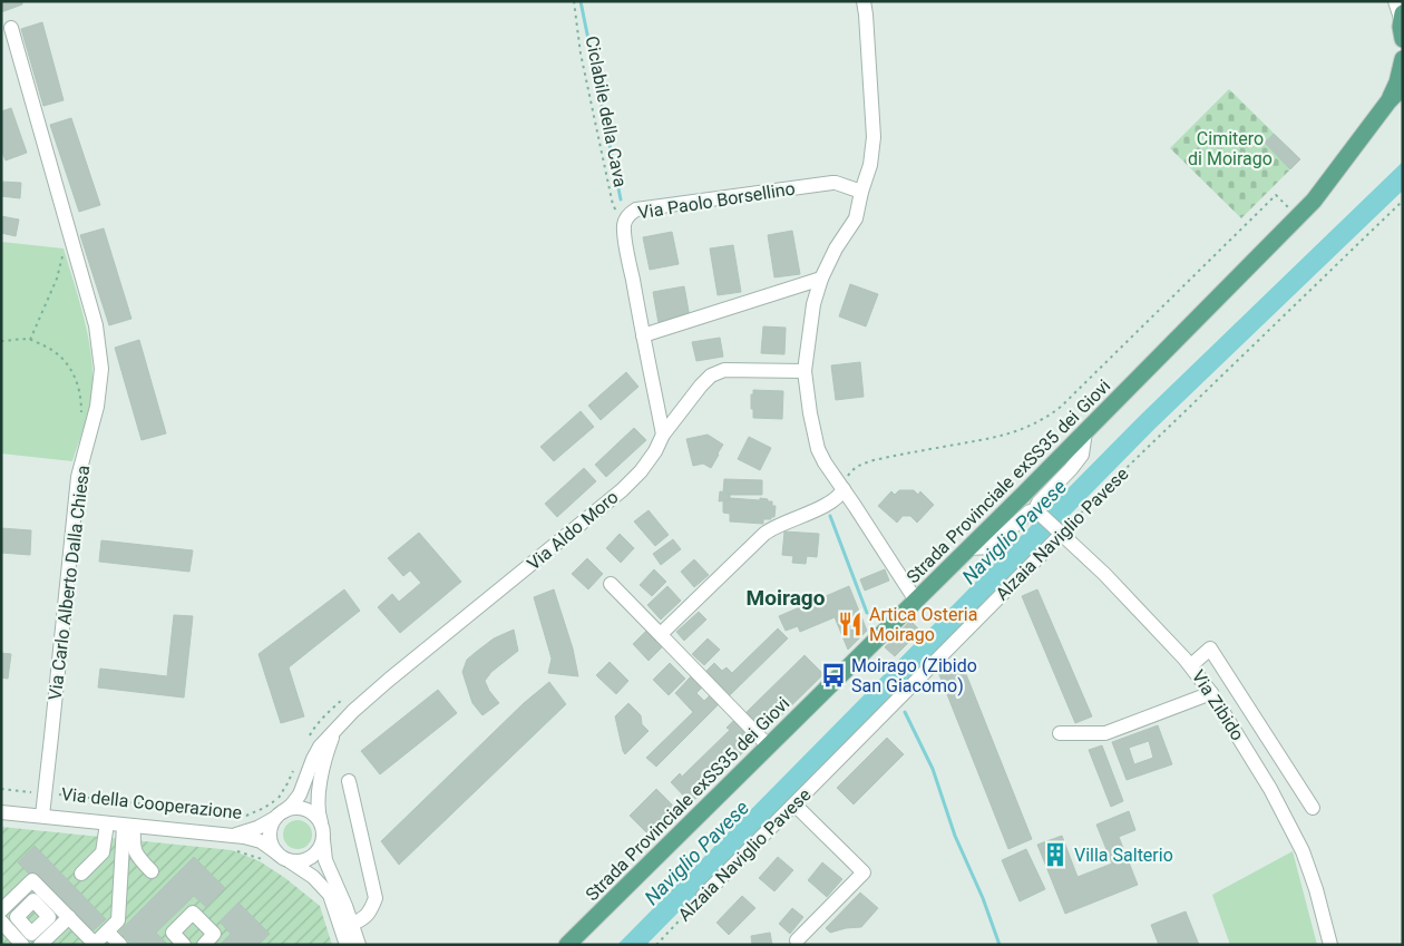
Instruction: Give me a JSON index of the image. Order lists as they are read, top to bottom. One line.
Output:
{"streets":{"main road":["Strada Provinciale exSS35 dei Giovi"],"street":["Via Paolo Borsellino","Via Aldo Moro","Alzaia Naviglio Pavese","Via Carlo Alberto Dalla Chiesa","Via Zibido","Via della Cooperazione"],"path":["Ciclabile della Cava"]},"crossings":[["Ciclabile della Cava","Via Paolo Borsellino"],["Via Paolo Borsellino","Via Aldo Moro"],["Via Aldo Moro","Via della Cooperazione"],["Alzaia Naviglio Pavese","Via Zibido"],["Via Carlo Alberto Dalla Chiesa","Via della Cooperazione"]],"districts":["Moirago"],"water":["Naviglio Pavese"],"parks":["Cimitero di Moirago"],"places":{"restaurant":["Artica Osteria Moirago"],"bus stop":["Moirago (Zibido San Giacomo)"],"building":["Villa Salterio"]}}
